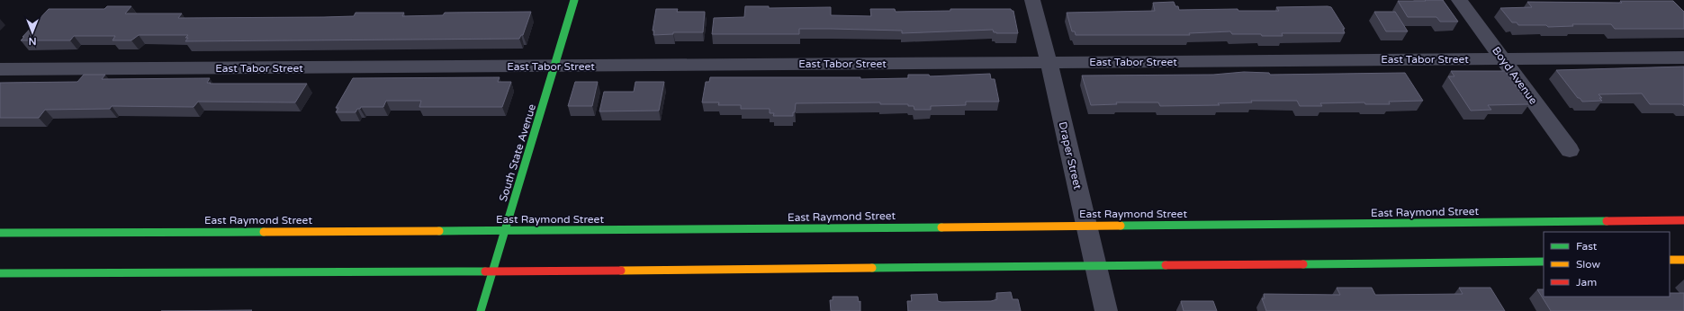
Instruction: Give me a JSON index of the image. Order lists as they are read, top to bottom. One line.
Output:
{"streets":{"main road":["South State Avenue","East Raymond Street"],"street":["East Tabor Street","Boyd Avenue","Draper Street"]},"crossings":[["East Tabor Street","Boyd Avenue"],["East Tabor Street","South State Avenue"],["East Tabor Street","Draper Street"],["South State Avenue","East Raymond Street"],["Draper Street","East Raymond Street"]],"legend":["Fast","Slow","Jam"],"north":"bottom"}
